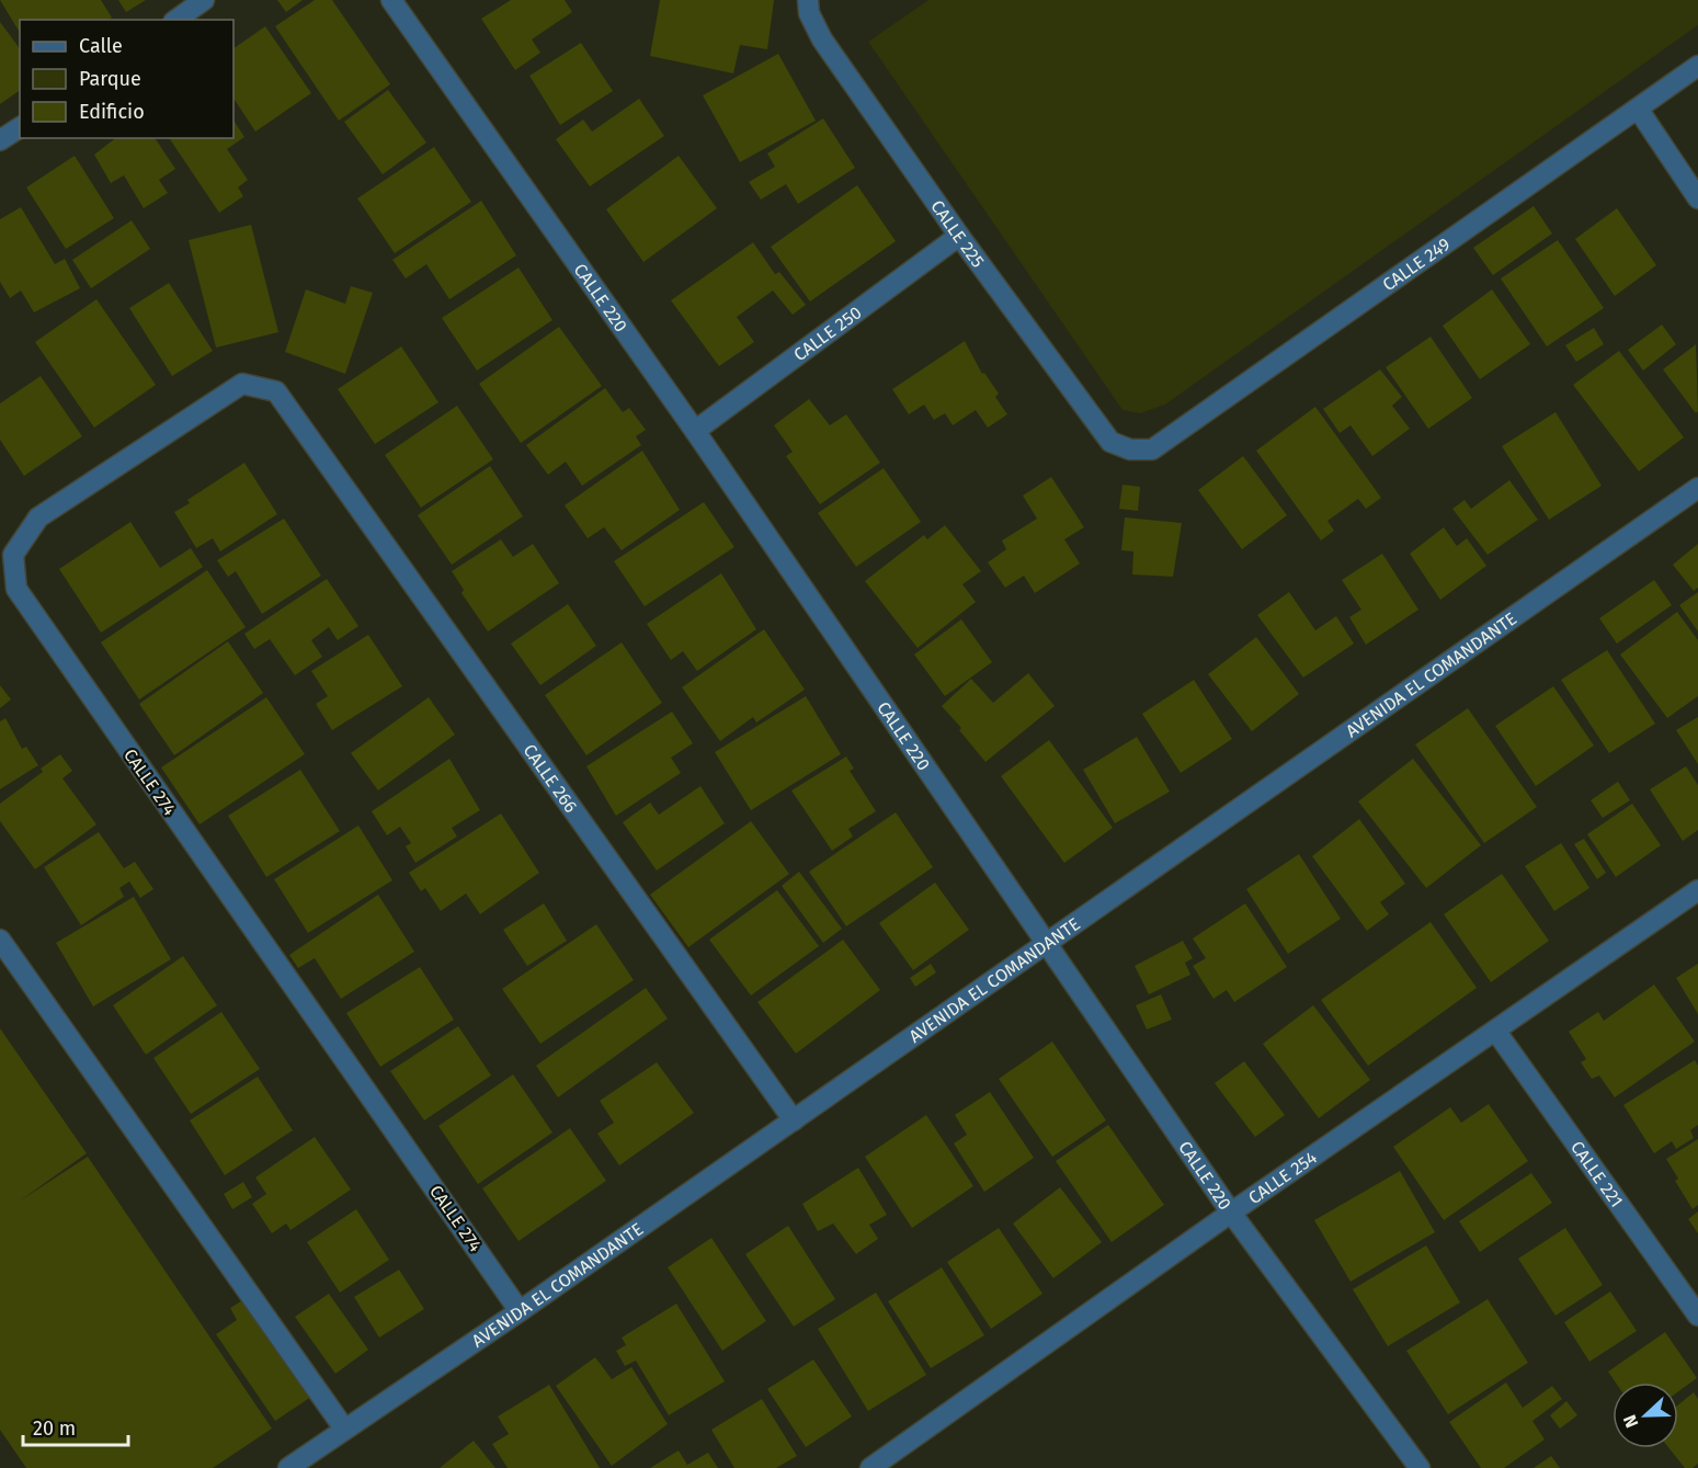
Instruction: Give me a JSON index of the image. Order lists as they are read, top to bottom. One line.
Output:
{"streets":{"street":["CALLE 225","CALLE 249","CALLE 220","CALLE 250","AVENIDA EL COMANDANTE","CALLE 266","CALLE 274","CALLE 221","CALLE 254"]},"crossings":[["CALLE 225","CALLE 249"],["CALLE 225","CALLE 250"],["CALLE 220","CALLE 250"],["CALLE 220","AVENIDA EL COMANDANTE"],["CALLE 220","CALLE 254"],["AVENIDA EL COMANDANTE","CALLE 266"],["AVENIDA EL COMANDANTE","CALLE 274"],["CALLE 266","CALLE 274"],["CALLE 221","CALLE 254"]],"legend":["Calle","Parque","Edificio"],"scale_bar":"20 m","north":"left"}
